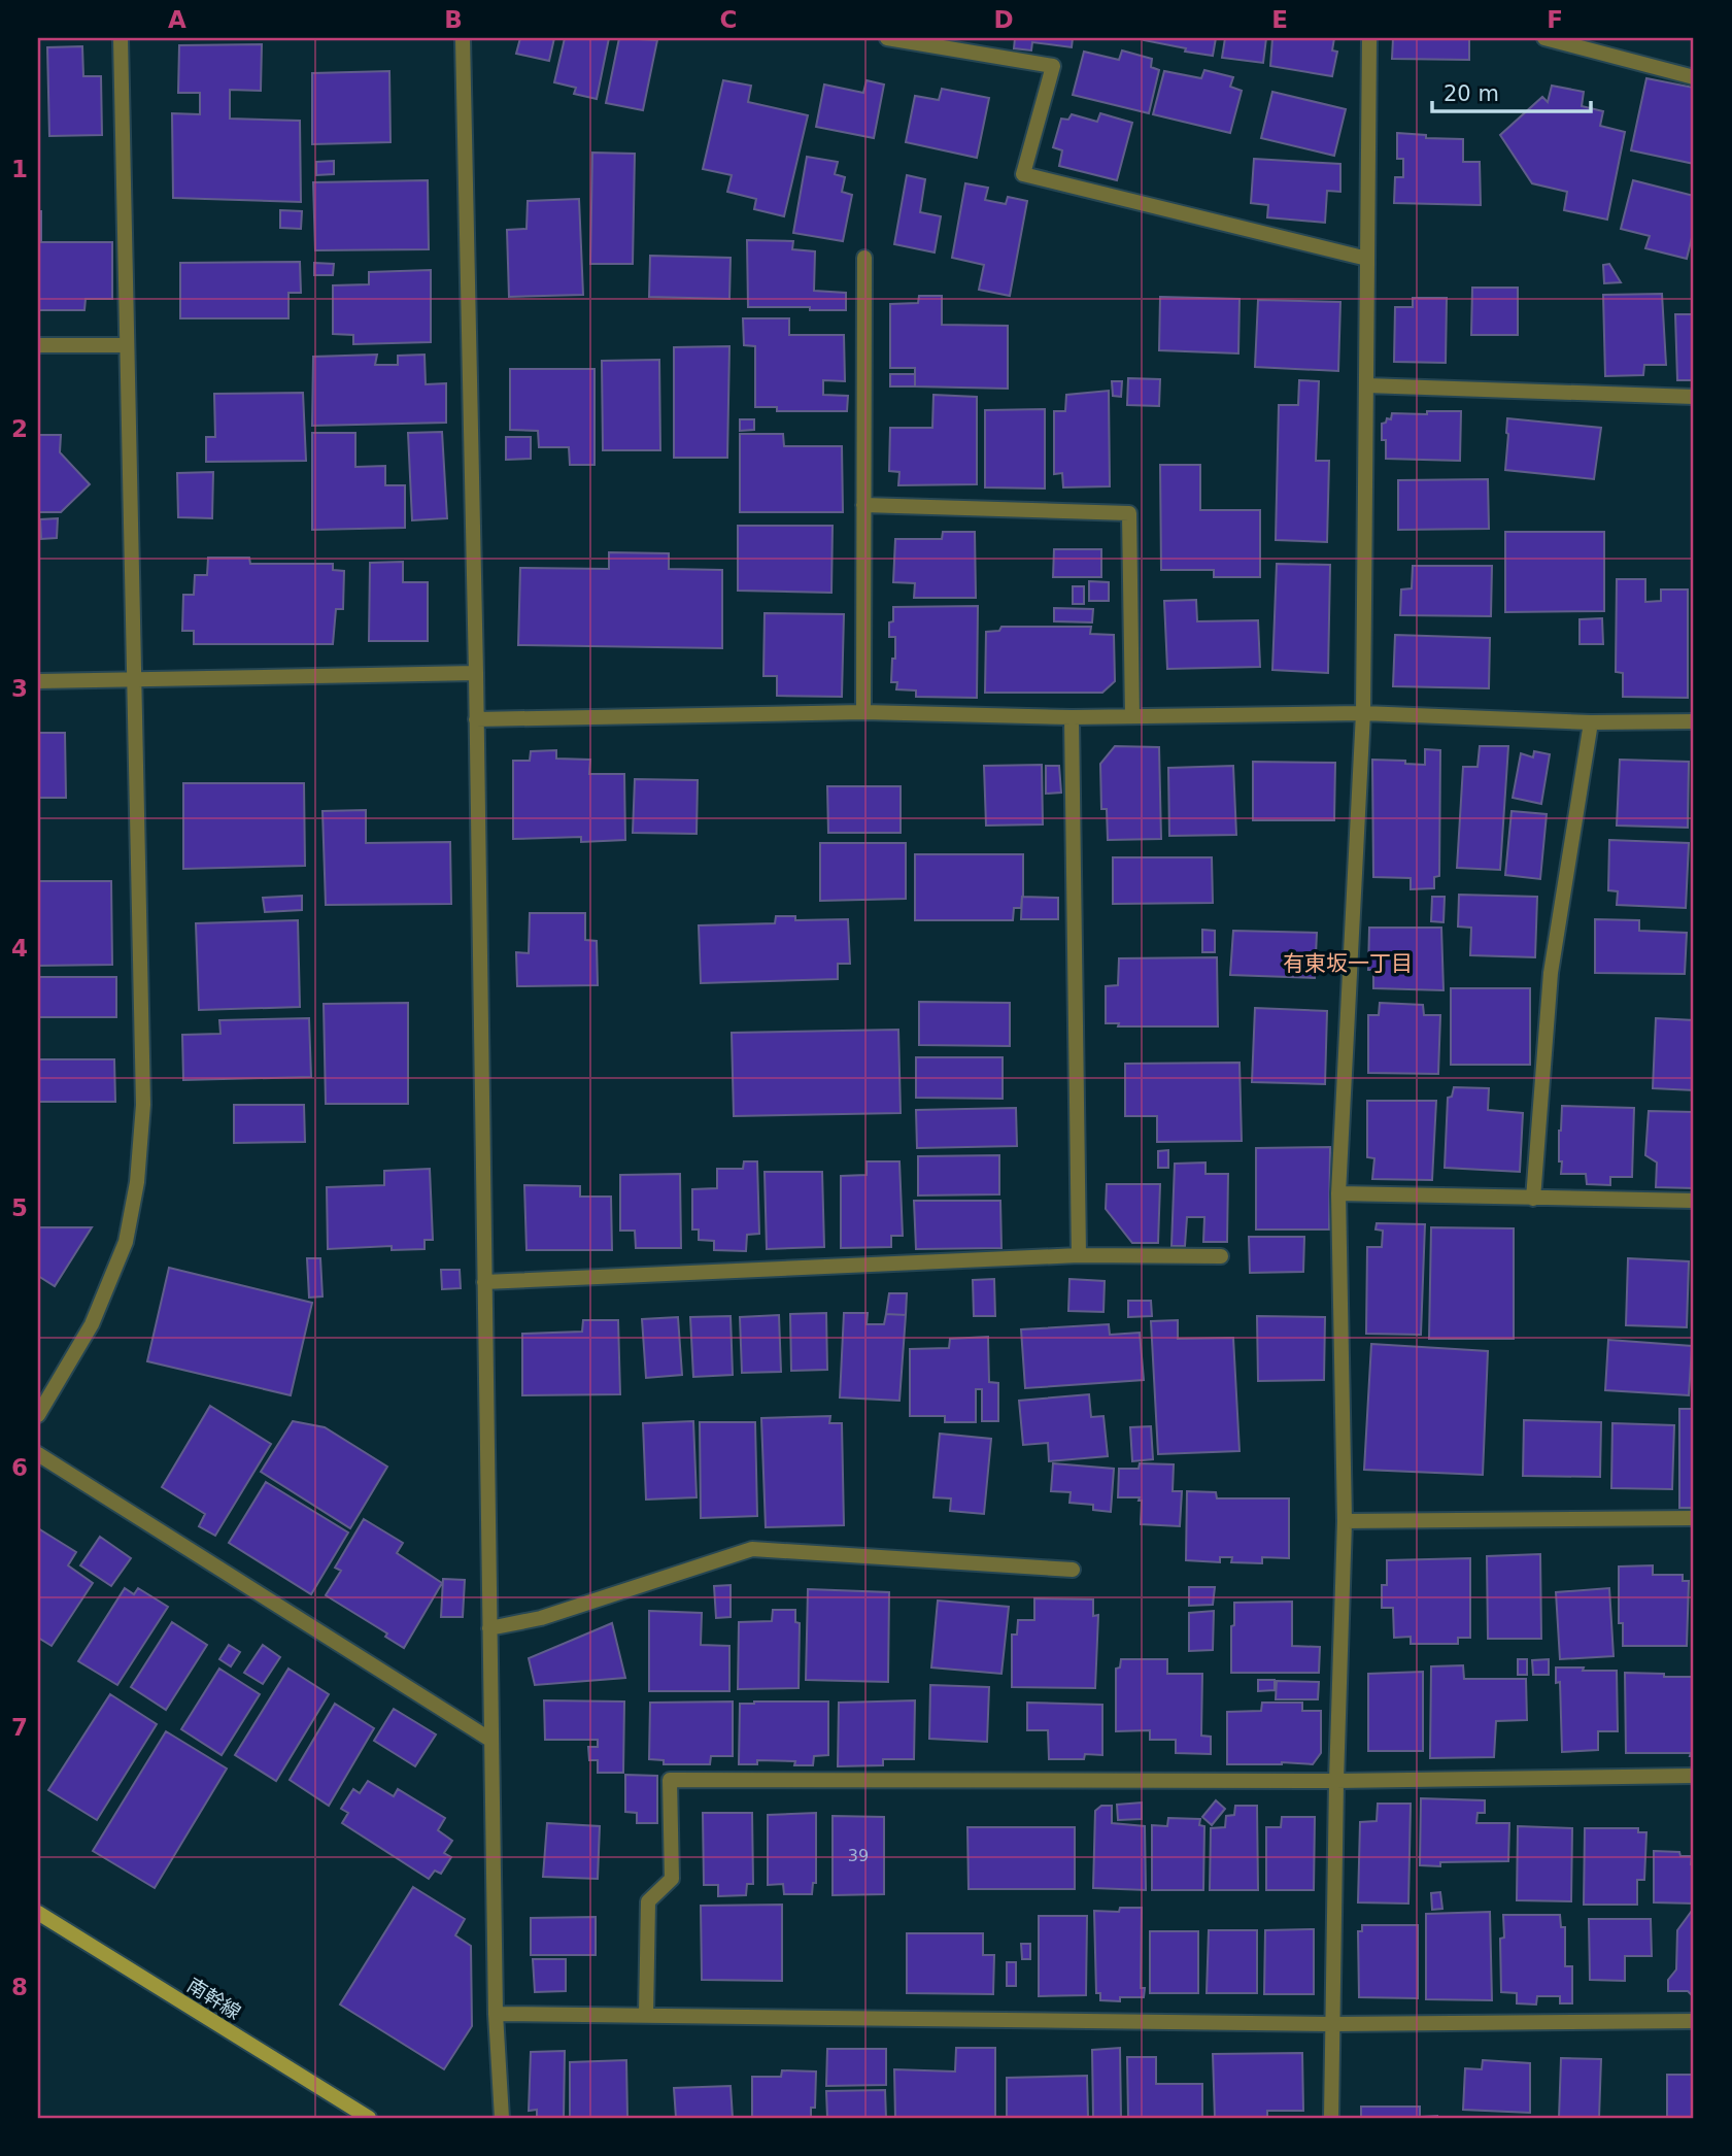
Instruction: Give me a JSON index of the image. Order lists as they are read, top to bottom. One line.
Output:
{"streets":{"main road":["南幹線"]},"districts":["有東坂一丁目"],"house_numbers":["39"],"scale_bar":"20 m","grid":{"columns":["A","B","C","D","E","F"],"rows":["1","2","3","4","5","6","7","8"]}}
